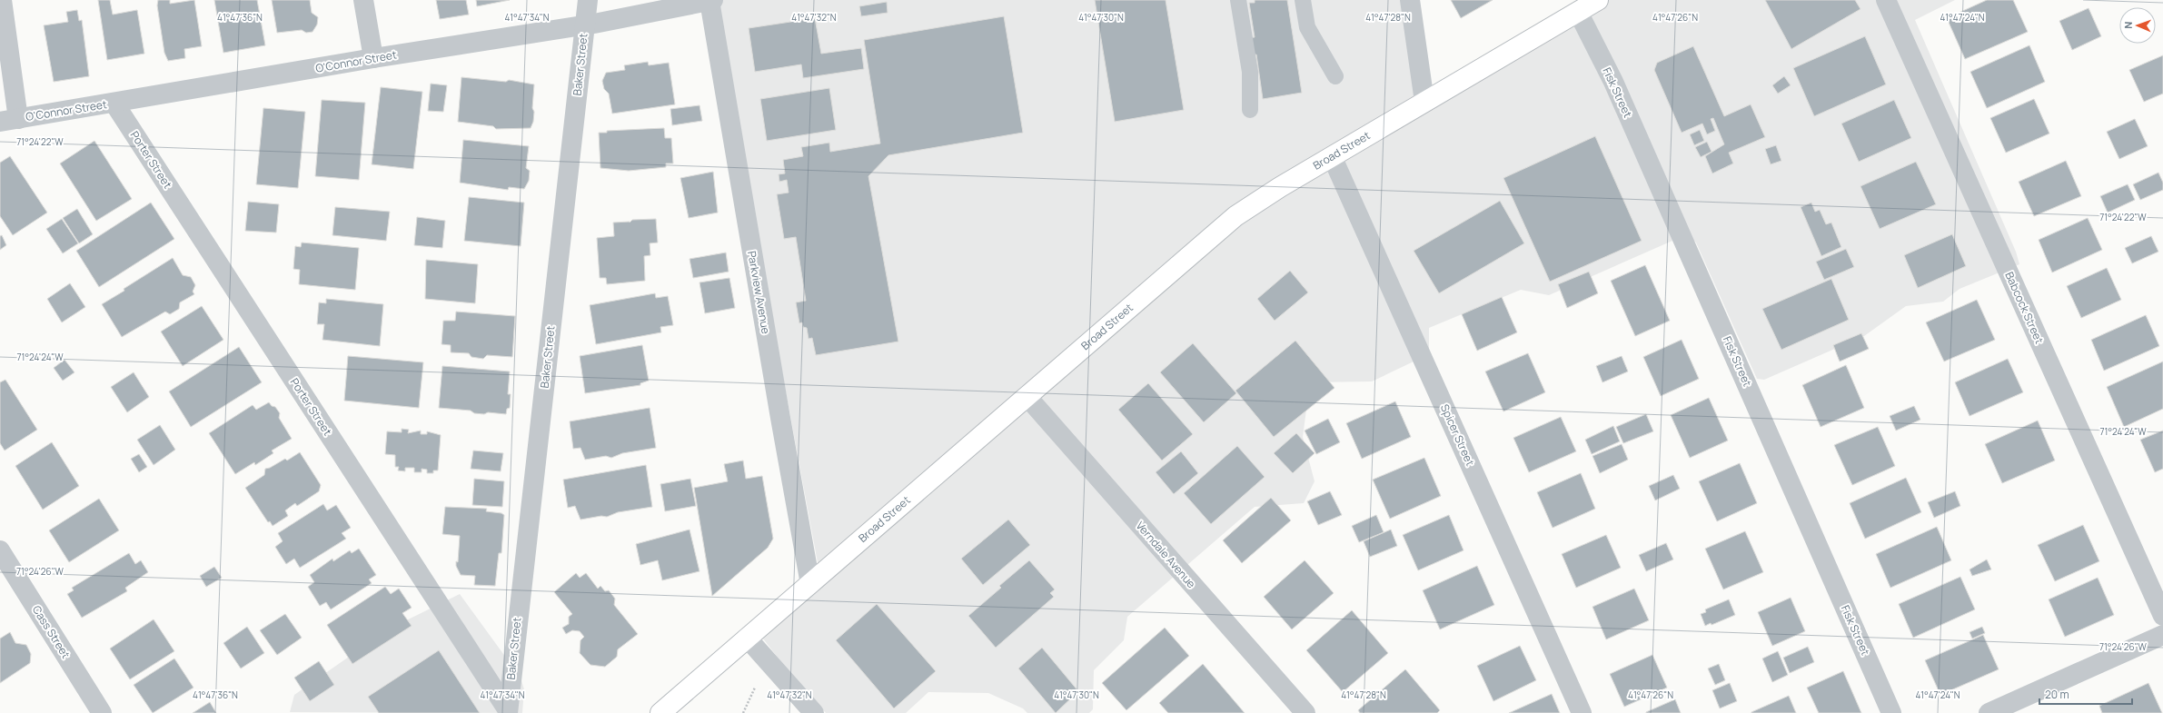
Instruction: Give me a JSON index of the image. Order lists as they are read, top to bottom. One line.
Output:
{"streets":{"main road":["Broad Street"],"street":["O'Connor Street","Baker Street","Fisk Street","Porter Street","Parkview Avenue","Babcock Street","Spicer Street","Verndale Avenue","Cass Street"]},"crossings":[["O'Connor Street","Baker Street"],["O'Connor Street","Porter Street"],["O'Connor Street","Parkview Avenue"],["Baker Street","Porter Street"],["Fisk Street","Broad Street"],["Broad Street","Parkview Avenue"],["Broad Street","Spicer Street"],["Broad Street","Verndale Avenue"]],"scale_bar":"20 m","north":"left","coordinates":["41°47'36\"N","41°47'34\"N","41°47'32\"N","41°47'30\"N","41°47'28\"N","41°47'26\"N","41°47'24\"N","71°24'22\"W","71°24'24\"W","71°24'26\"W"]}
